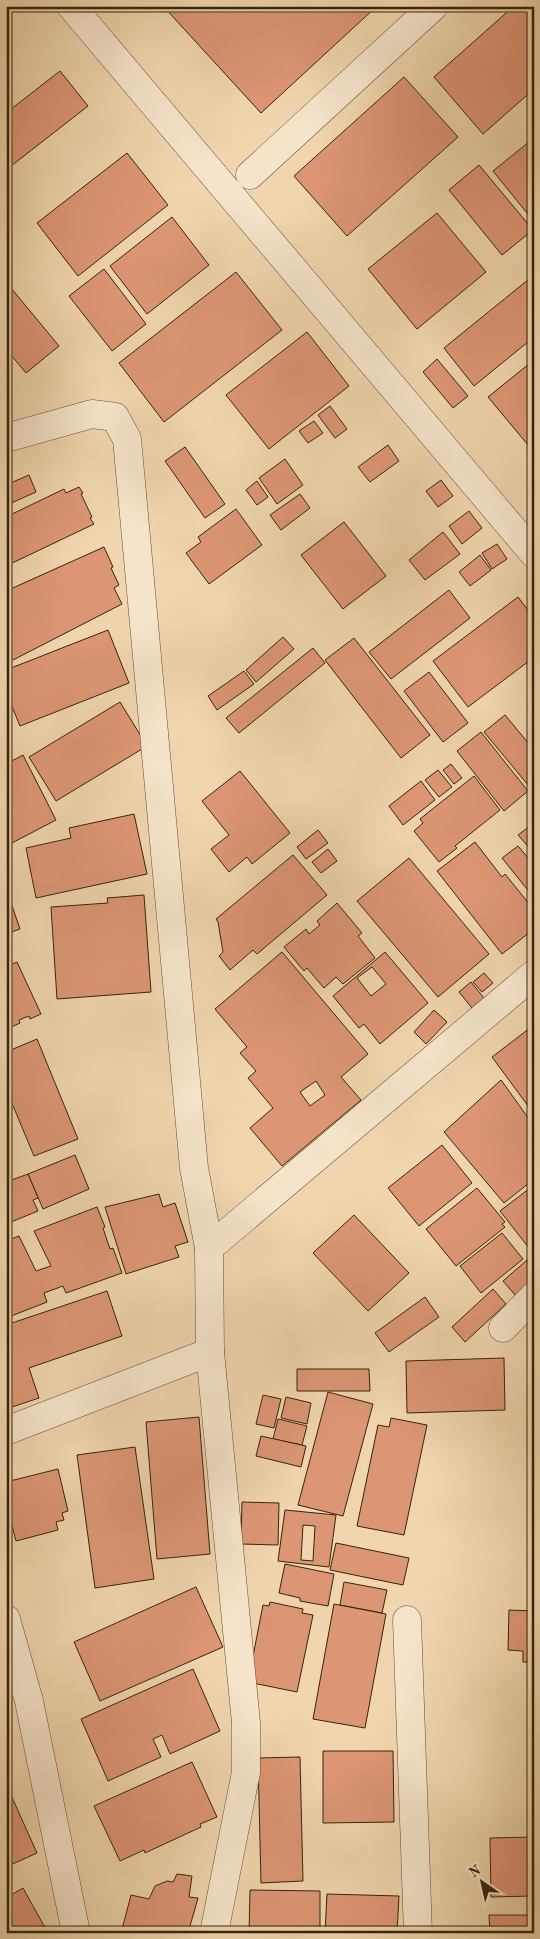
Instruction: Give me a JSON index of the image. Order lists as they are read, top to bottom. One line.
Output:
{"north":"top left"}
